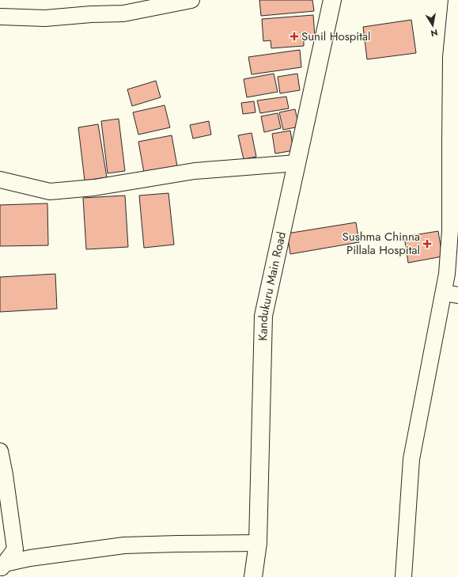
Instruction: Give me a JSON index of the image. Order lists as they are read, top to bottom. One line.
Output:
{"streets":{"main road":["Kandukuru Main Road"]},"places":{"health":["Sunil Hospital","Sushma Chinna Pillala Hospital"]},"north":"bottom"}
